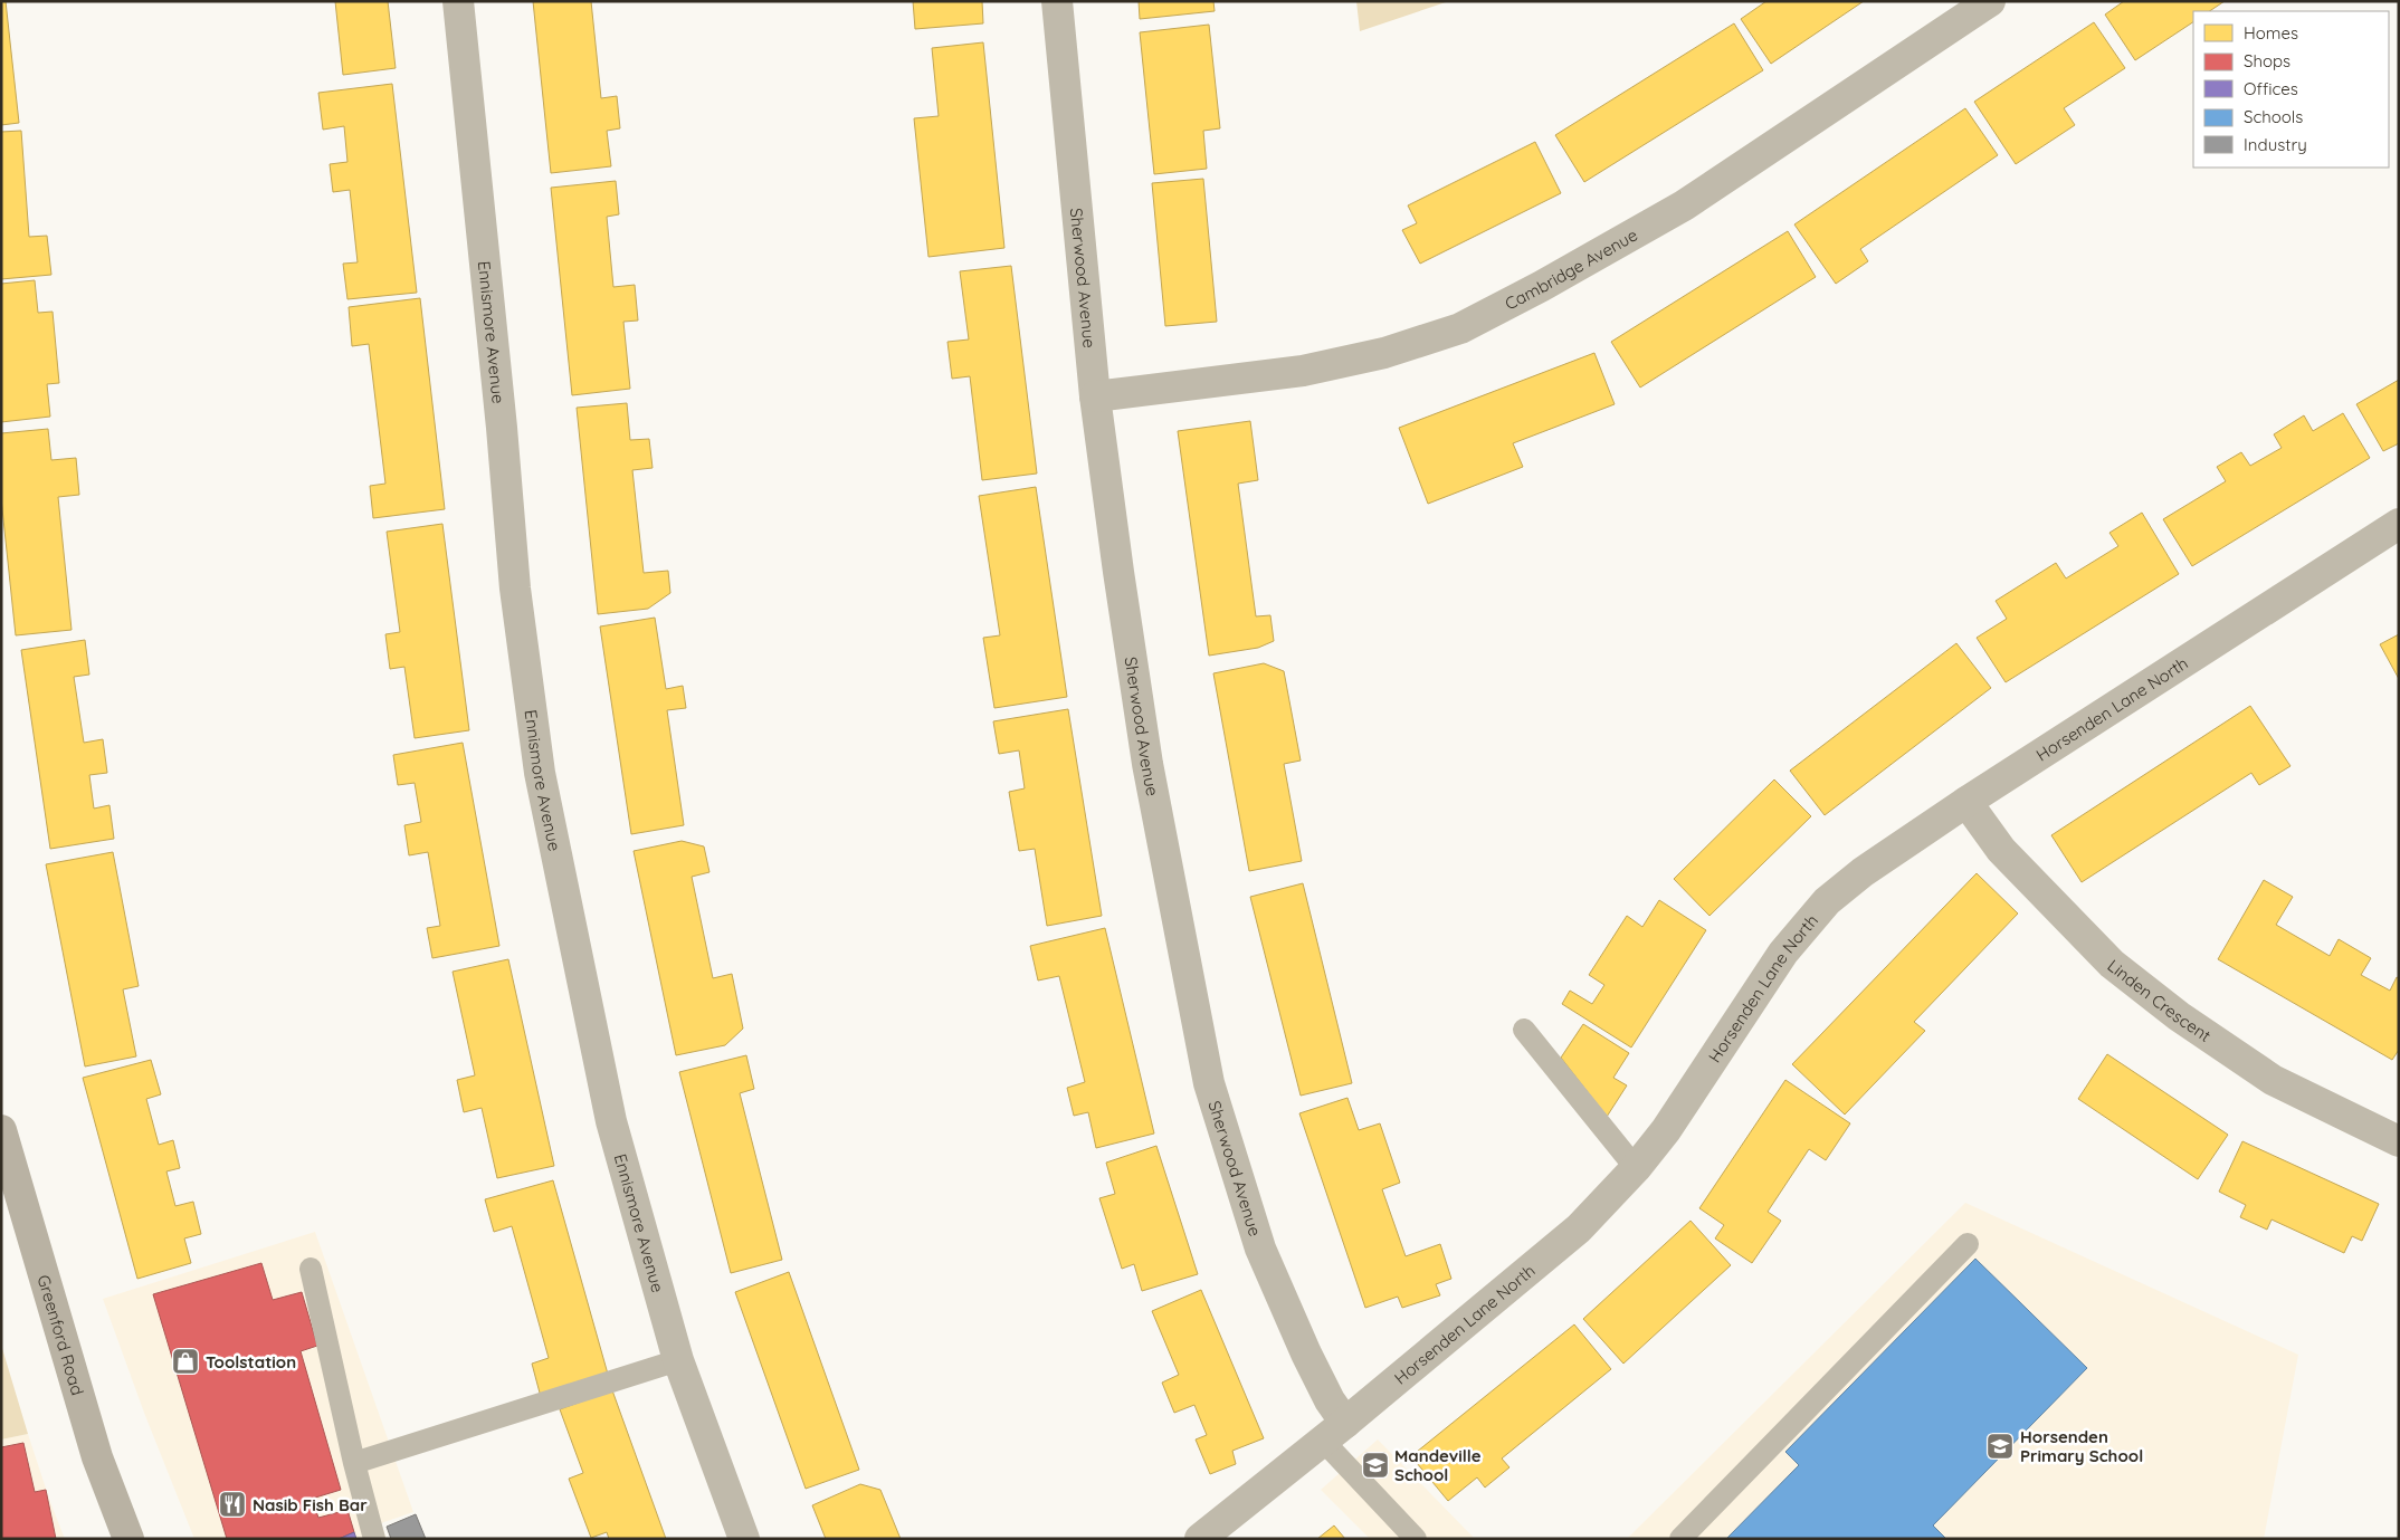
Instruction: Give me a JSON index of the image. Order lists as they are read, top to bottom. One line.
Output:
{"streets":{"main road":["Greenford Road"],"street":["Cambridge Avenue","Sherwood Avenue","Ennismore Avenue","Horsenden Lane North","Linden Crescent"]},"crossings":[["Cambridge Avenue","Sherwood Avenue"],["Sherwood Avenue","Horsenden Lane North"],["Horsenden Lane North","Linden Crescent"]],"places":{"shop":["Toolstation"],"school or university":["Horsenden Primary School","Mandeville School"],"restaurant":["Nasib Fish Bar"]},"legend":["Homes","Shops","Offices","Schools","Industry"]}
